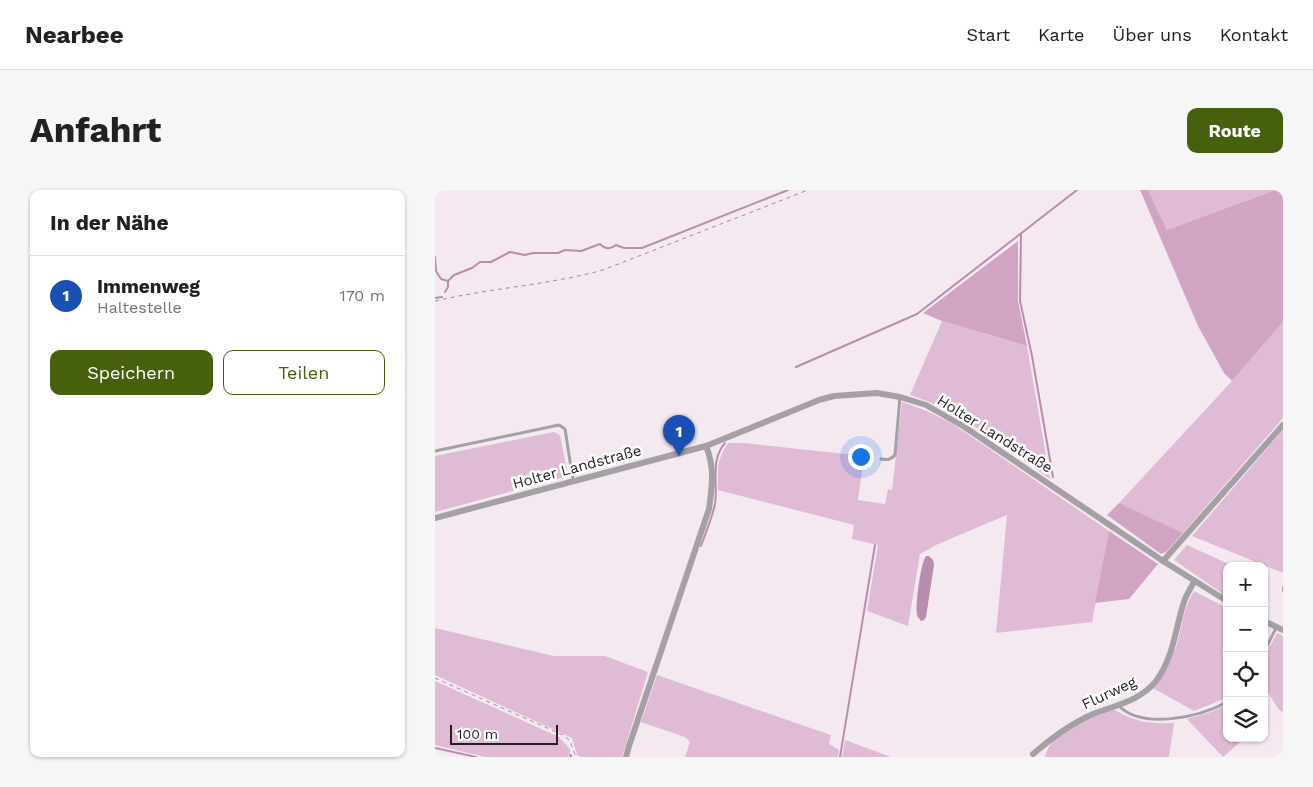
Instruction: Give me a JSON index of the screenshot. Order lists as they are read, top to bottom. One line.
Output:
{"streets":{"street":["Holter Landstraße","Flurweg"]},"crossings":[["Holter Landstraße","Flurweg"]],"scale_bar":"100 m","page":{"header":"Nearbee","nav":["Start","Karte","Über uns","Kontakt"],"buttons":["Route",["Speichern","Teilen"]],"title":"Anfahrt","heading":"In der Nähe","list":[{"mark":"1","name":"Immenweg","note":"Haltestelle","value":"170 m"}],"pins":"1","map_buttons":["+","−"],"scale":"100 m"}}
